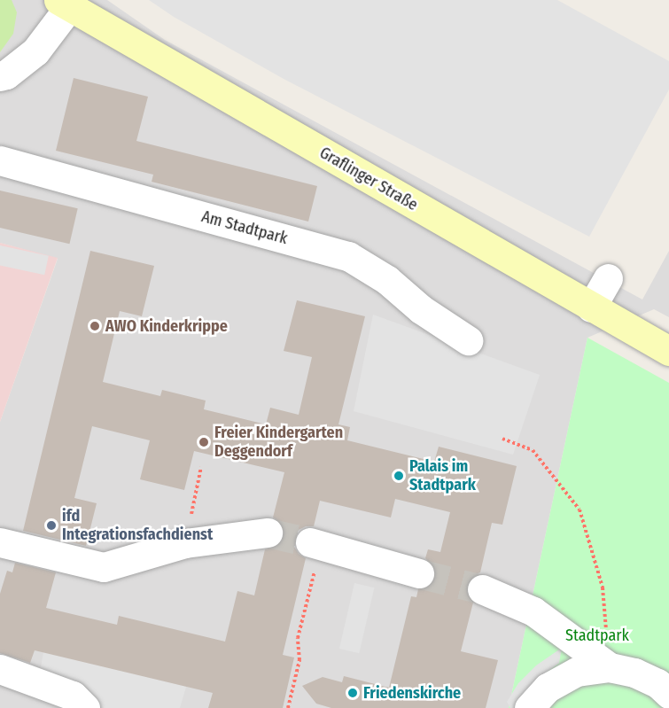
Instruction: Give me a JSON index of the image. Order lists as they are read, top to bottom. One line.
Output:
{"streets":{"street":["Graflinger Straße","Am Stadtpark"]},"parks":["Stadtpark"],"places":["AWO Kinderkrippe","Freier Kindergarten Deggendorf","Palais im Stadtpark","ifd Integrationsfachdienst","Friedenskirche"]}
